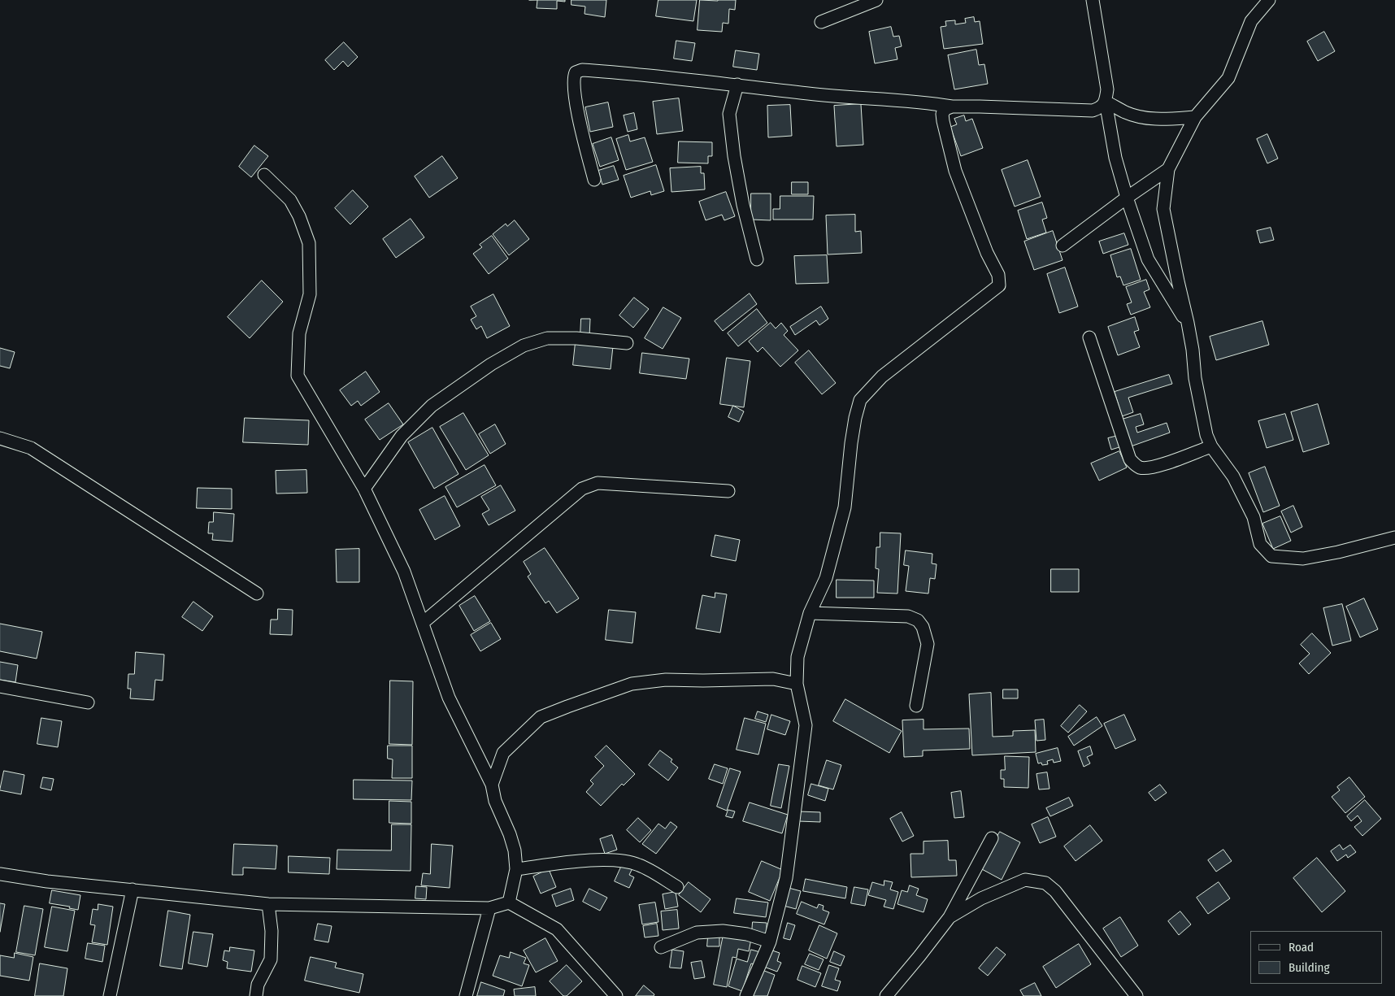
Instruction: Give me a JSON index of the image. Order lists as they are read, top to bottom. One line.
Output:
{"legend":["Road","Building"]}
